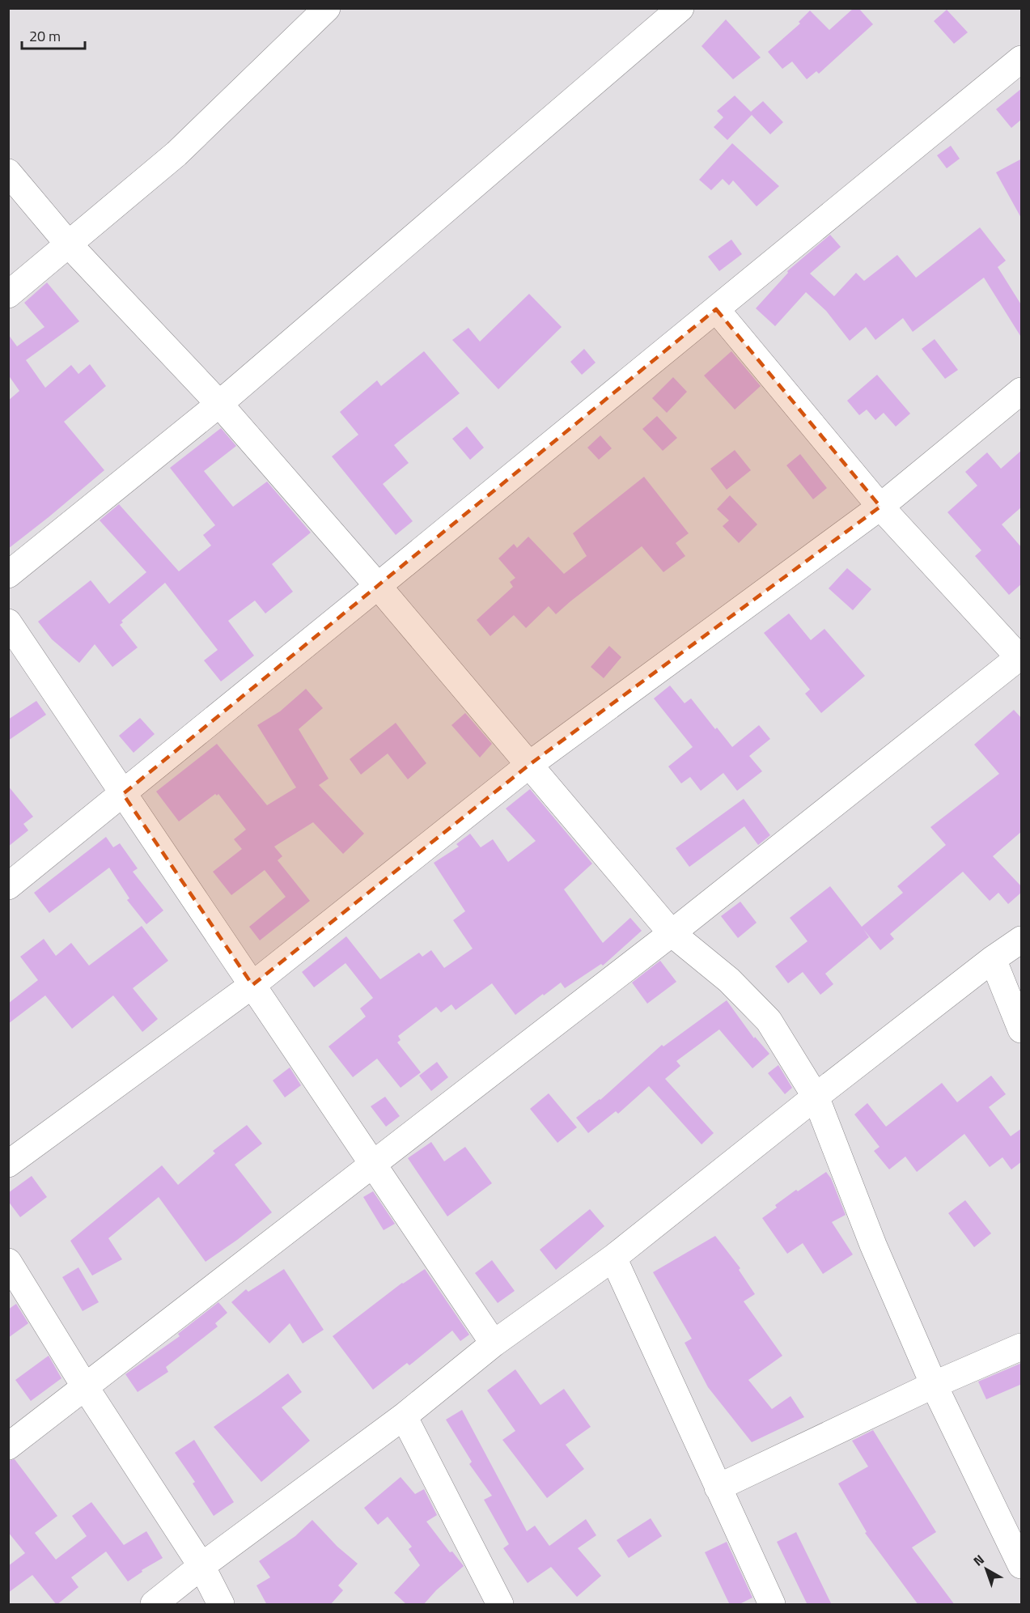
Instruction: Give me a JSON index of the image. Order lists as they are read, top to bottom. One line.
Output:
{"scale_bar":"20 m","north":"top left"}
